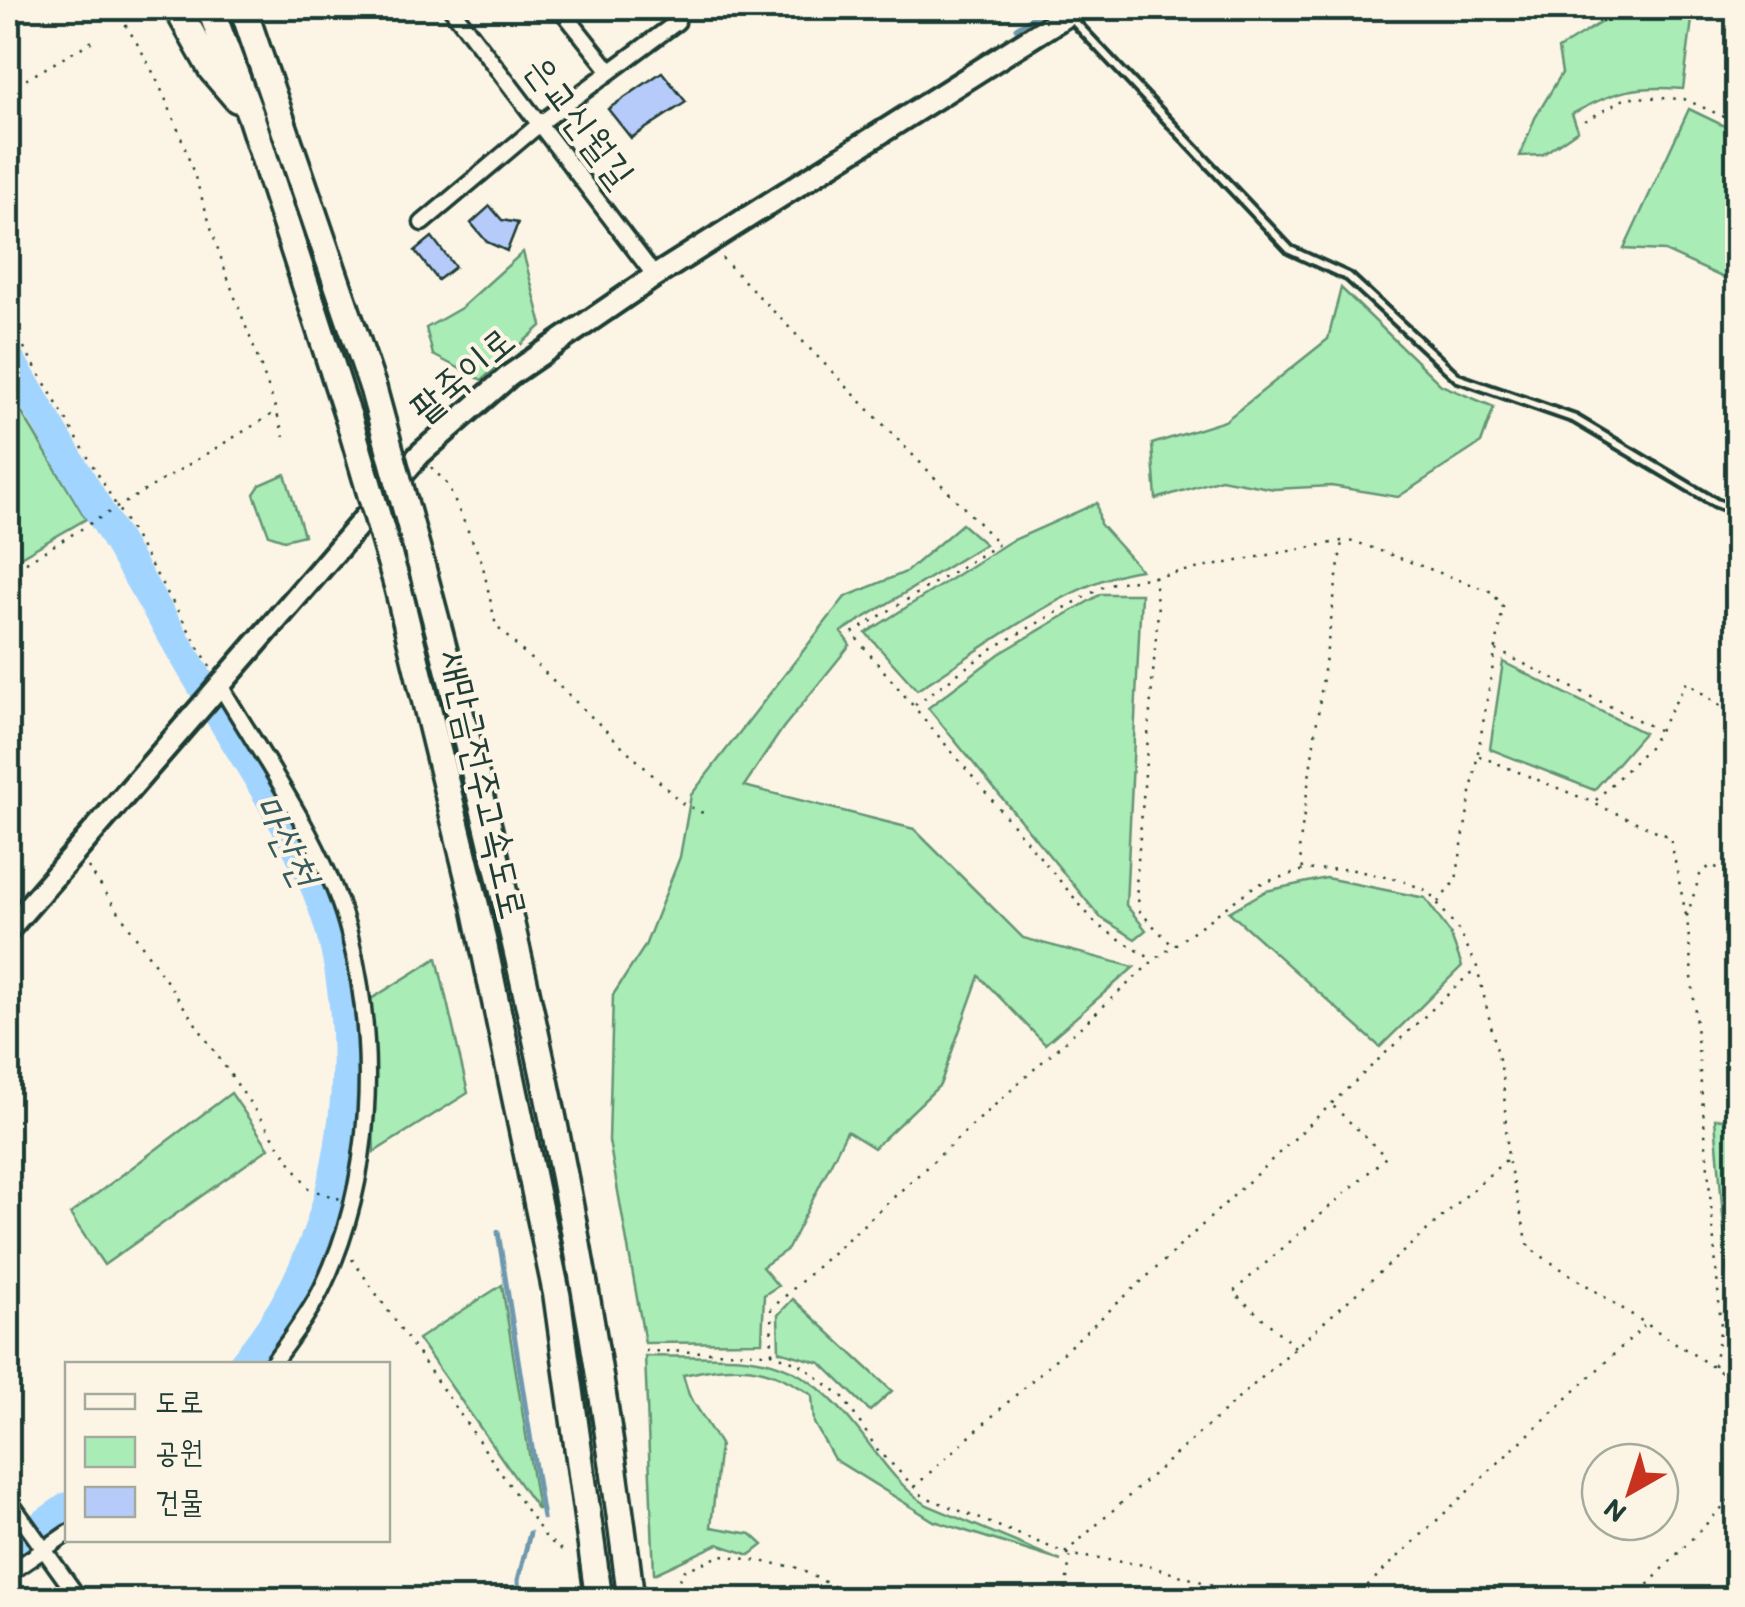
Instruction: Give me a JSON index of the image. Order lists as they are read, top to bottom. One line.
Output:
{"streets":{"highway":["새만금전주고속도로"],"street":["은교신월길","팥죽이로"]},"crossings":[["은교신월길","팥죽이로"]],"water":["마산천"],"legend":["도로","공원","건물"],"north":"bottom left"}
